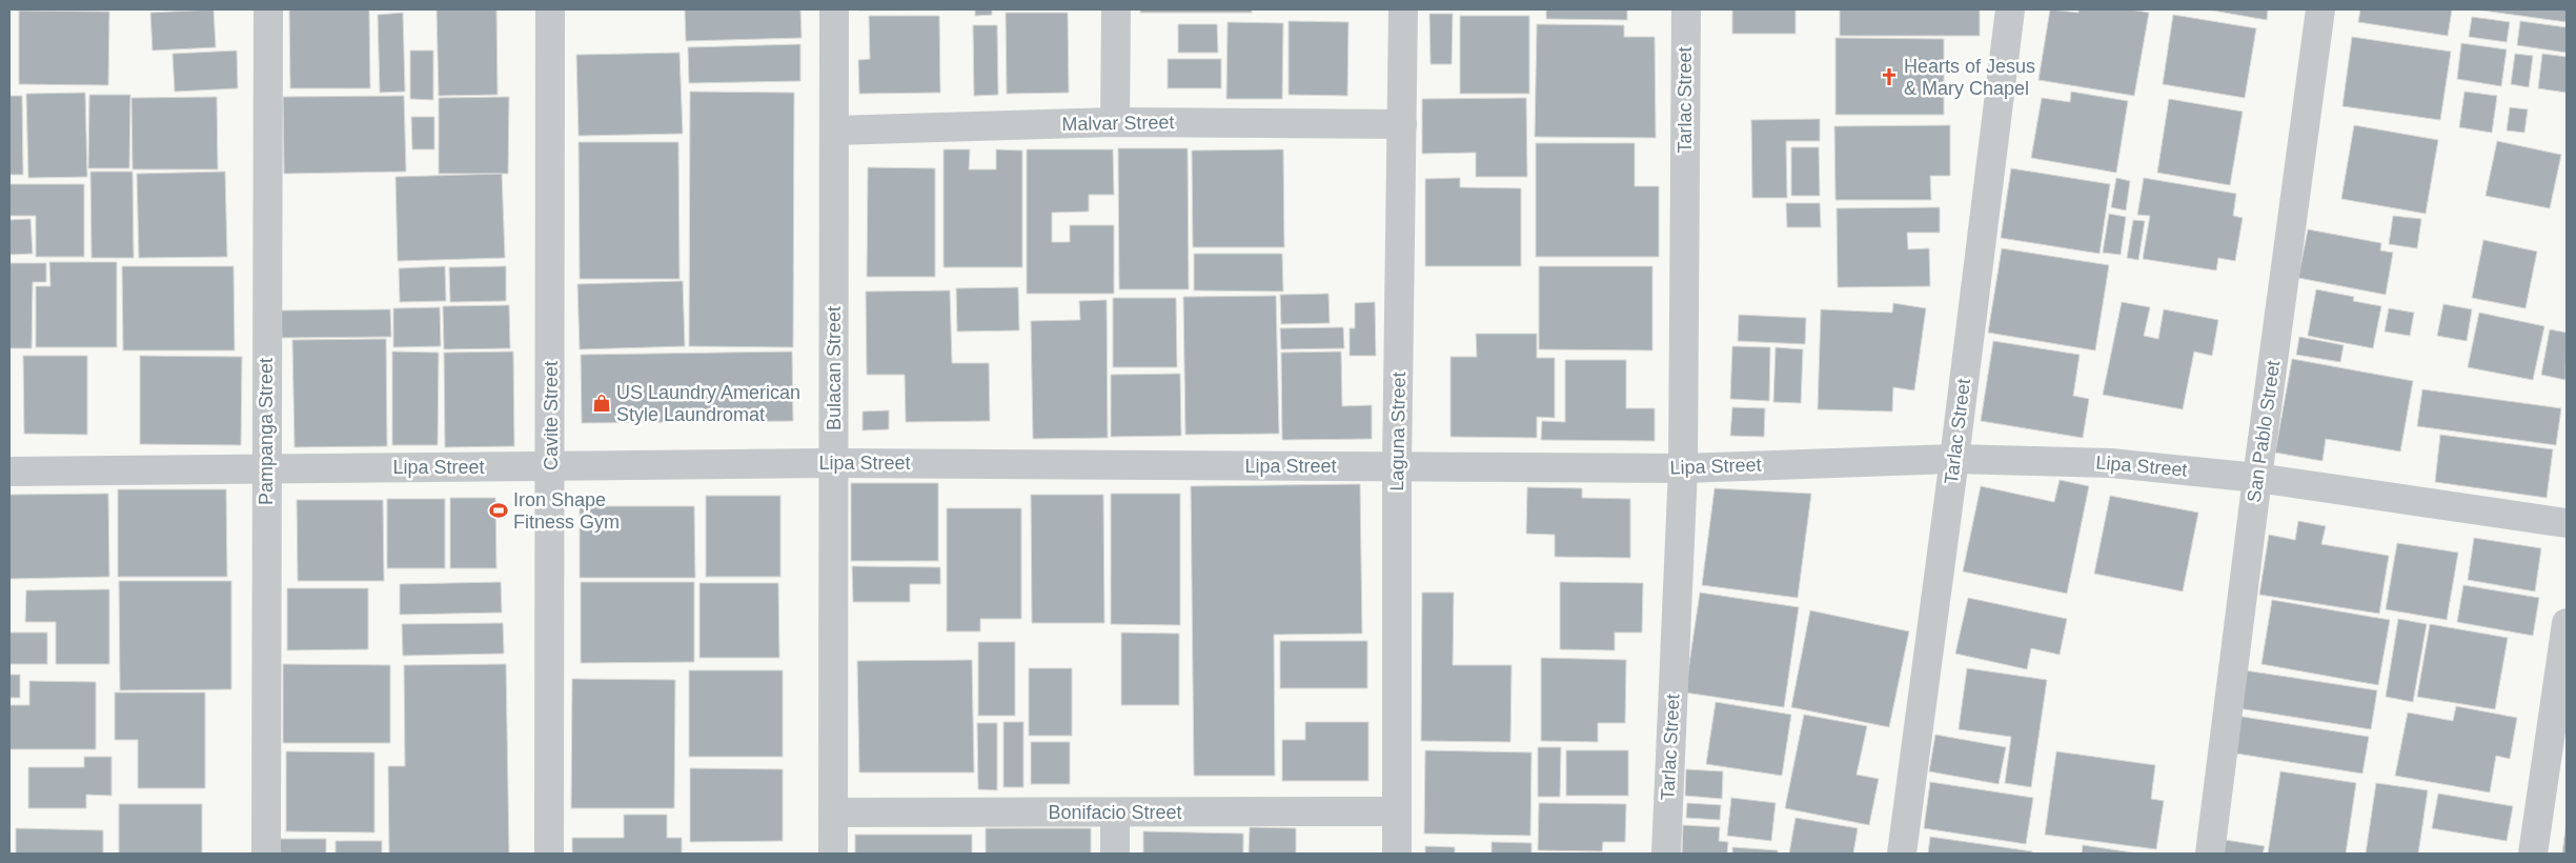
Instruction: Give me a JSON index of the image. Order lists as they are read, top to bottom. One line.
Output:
{"streets":{"street":["Tarlac Street","Malvar Street","Bulacan Street","Cavite Street","Pampanga Street","Laguna Street","San Pablo Street","Lipa Street","Bonifacio Street"]},"crossings":[["Tarlac Street","Lipa Street"],["Malvar Street","Bulacan Street"],["Malvar Street","Laguna Street"],["Bulacan Street","Lipa Street"],["Bulacan Street","Bonifacio Street"],["Cavite Street","Lipa Street"],["Pampanga Street","Lipa Street"],["Laguna Street","Lipa Street"],["Laguna Street","Bonifacio Street"],["San Pablo Street","Lipa Street"]],"places":{"church":["Hearts of Jesus & Mary Chapel"],"shop":["US Laundry American Style Laundromat"],"sports":["Iron Shape Fitness Gym"]}}
